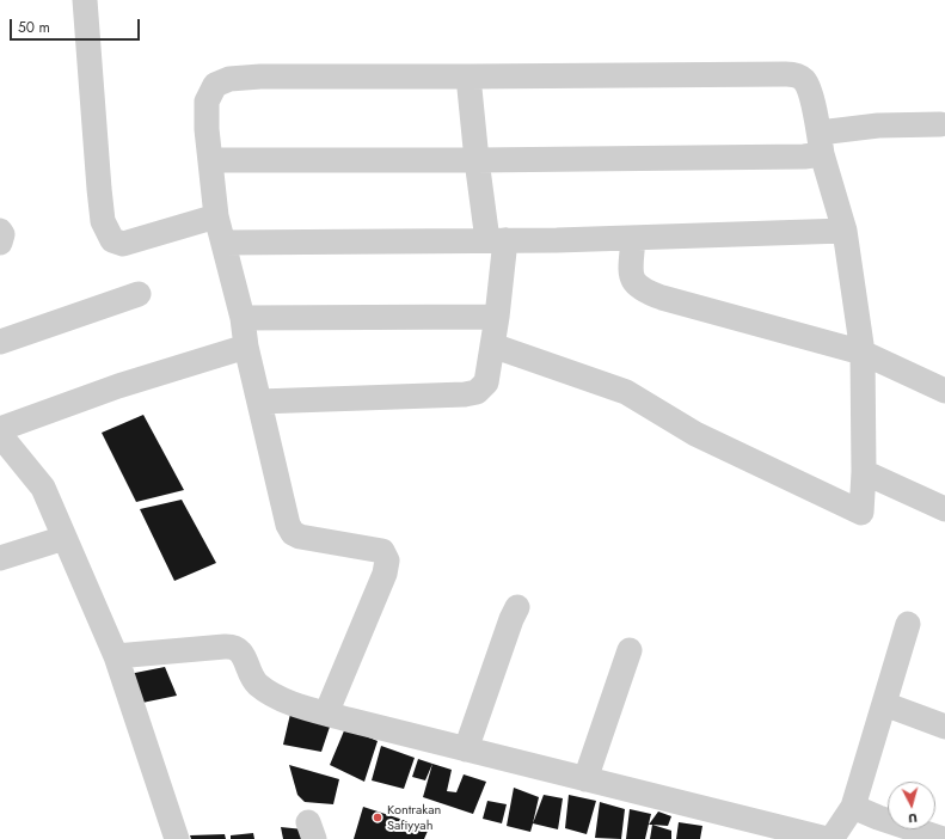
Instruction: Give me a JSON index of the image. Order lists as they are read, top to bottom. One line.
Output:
{"places":["Kontrakan Safiyyah"],"scale_bar":"50 m","north":"bottom"}
